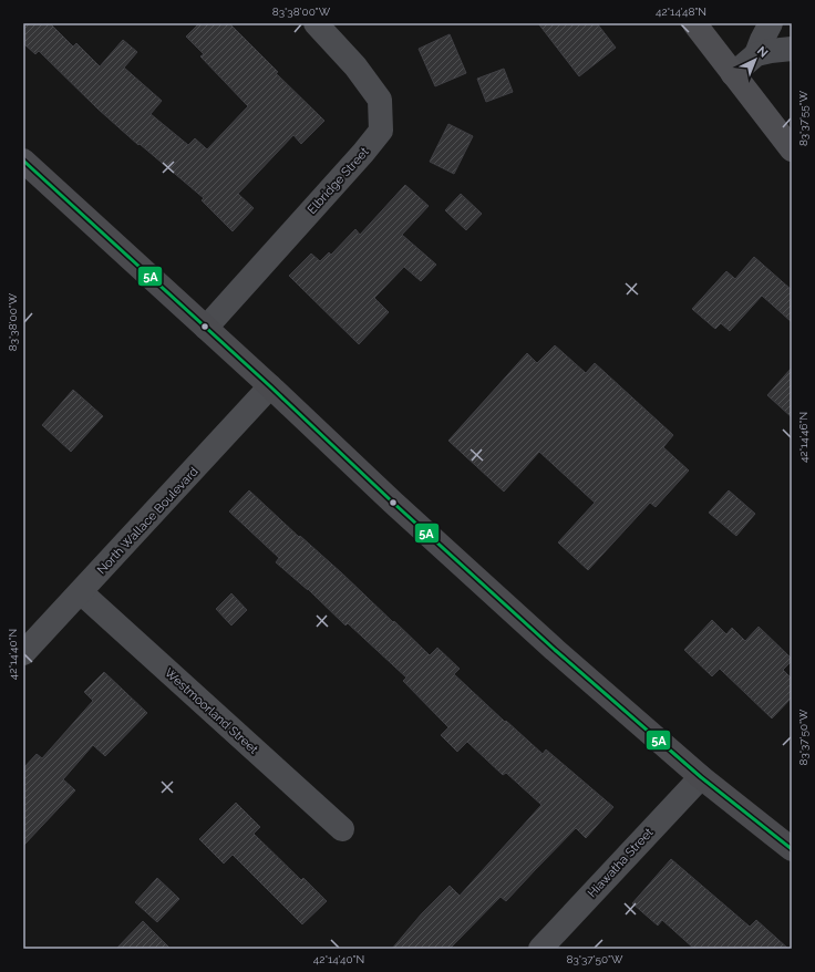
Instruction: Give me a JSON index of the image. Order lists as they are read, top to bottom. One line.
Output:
{"streets":{"street":["Elbridge Street","North Wallace Boulevard","Westmoorland Street","Hiawatha Street"]},"crossings":[["North Wallace Boulevard","Westmoorland Street"]],"lines":["transit line 5A"],"north":"top right","coordinates":["83°38'00\"W","42°14'48\"N","83°37'55\"W","42°14'46\"N","42°14'40\"N","83°37'50\"W"]}
